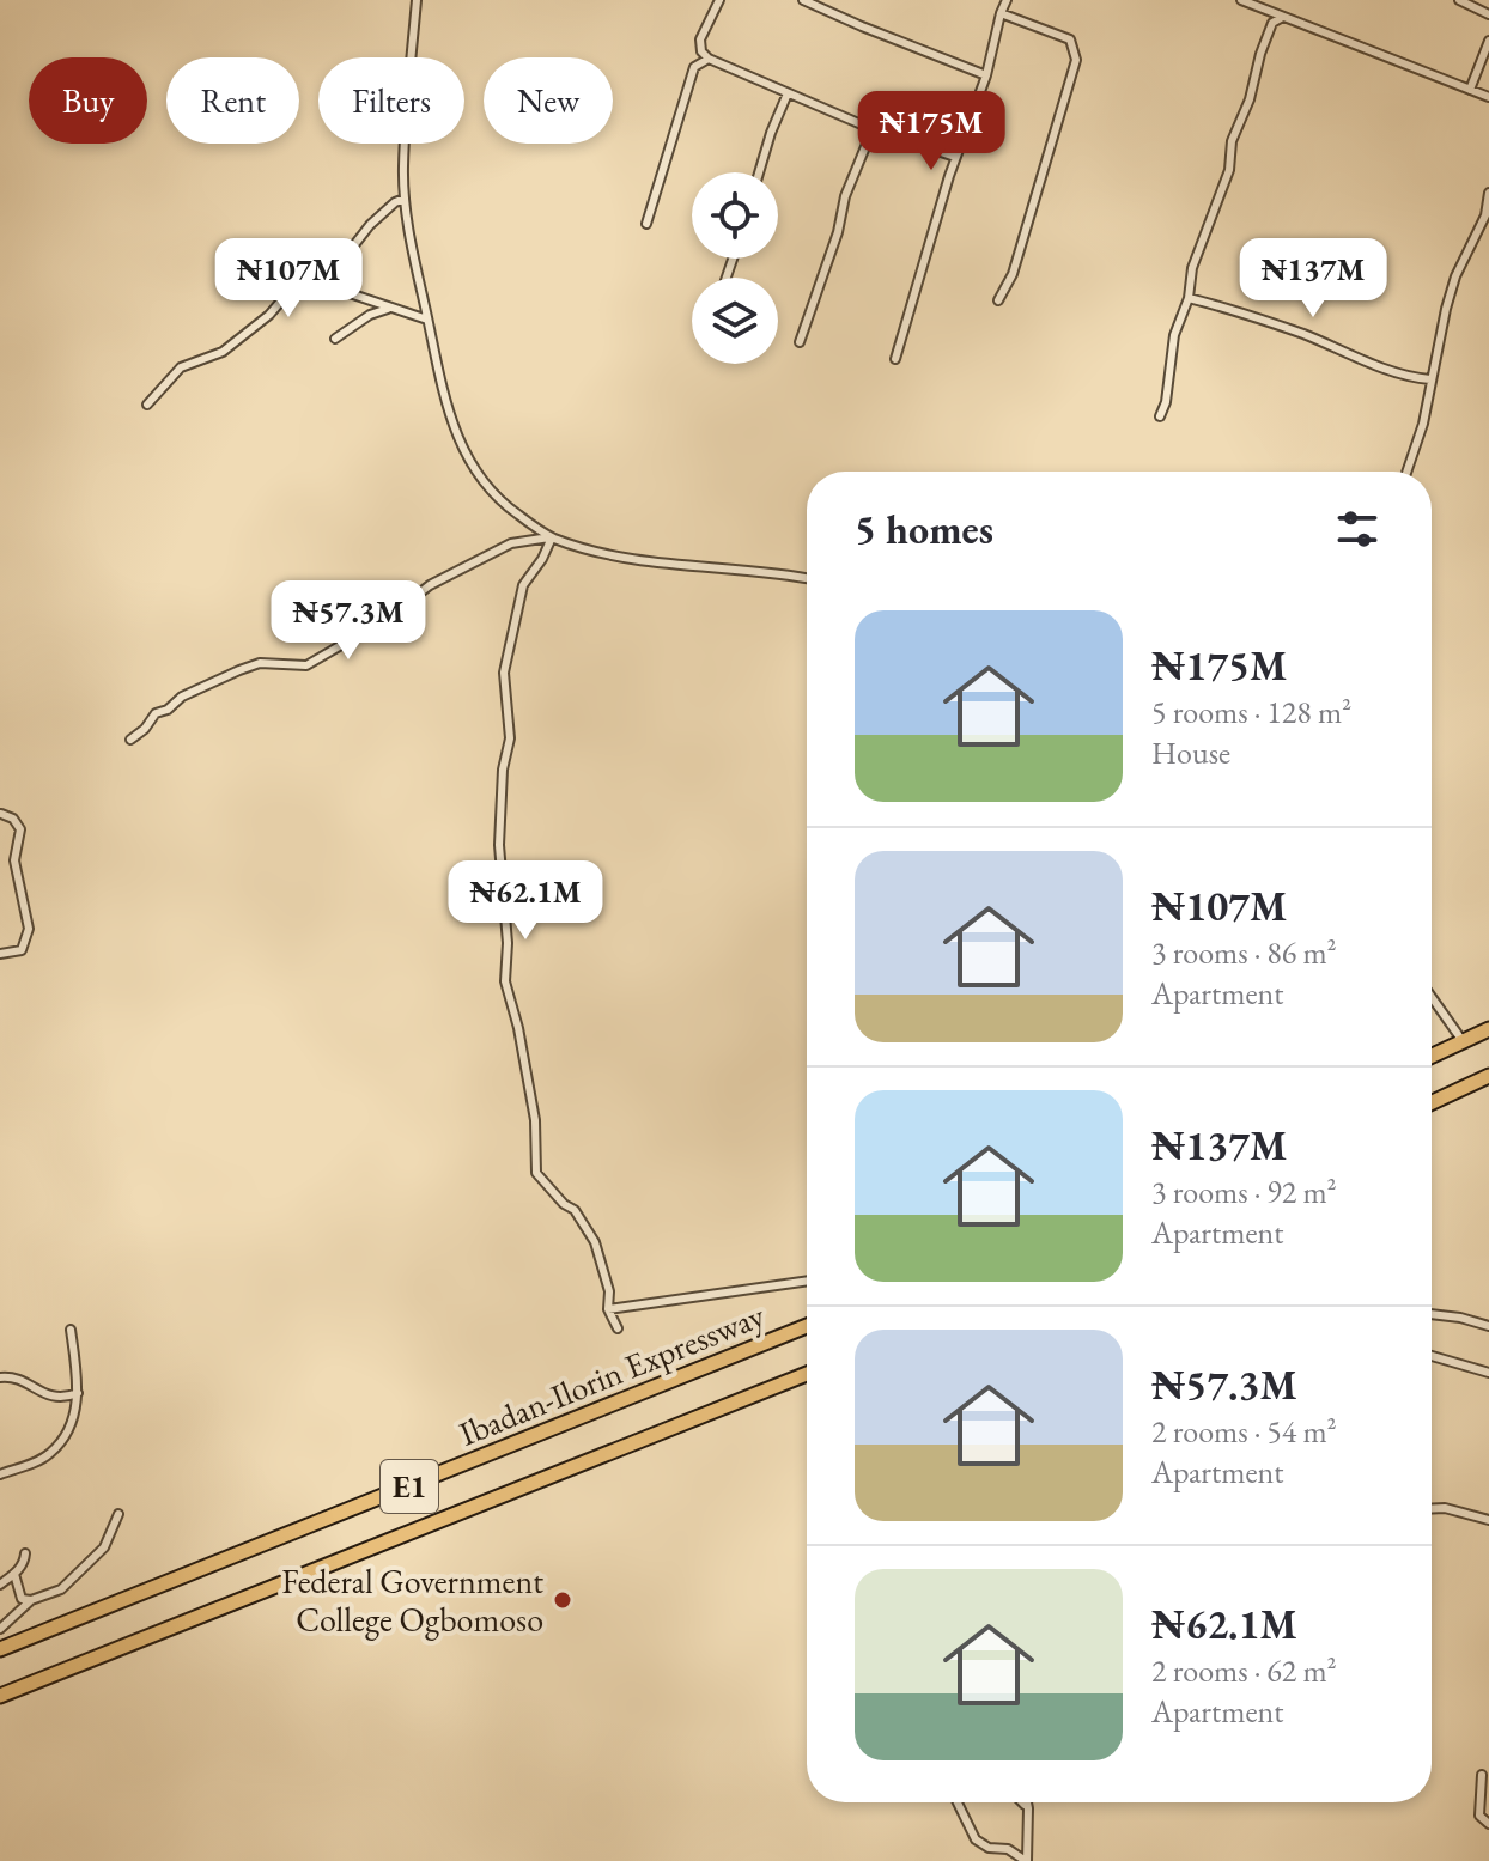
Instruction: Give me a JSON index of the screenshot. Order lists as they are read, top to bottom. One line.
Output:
{"streets":{"highway":["Ibadan-Ilorin Expressway","E1"]},"places":["Federal Government College Ogbomoso"],"page":{"chip":["Buy","Rent","Filters","New"],"price":["₦175M","₦107M","₦137M","₦57.3M","₦62.1M"],"heading":"5 homes","list":[{"name":"₦175M","note":"5 rooms · 128 m² · House"},{"name":"₦107M","note":"3 rooms · 86 m² · Apartment"},{"name":"₦137M","note":"3 rooms · 92 m² · Apartment"},{"name":"₦57.3M","note":"2 rooms · 54 m² · Apartment"},{"name":"₦62.1M","note":"2 rooms · 62 m² · Apartment"}]}}
